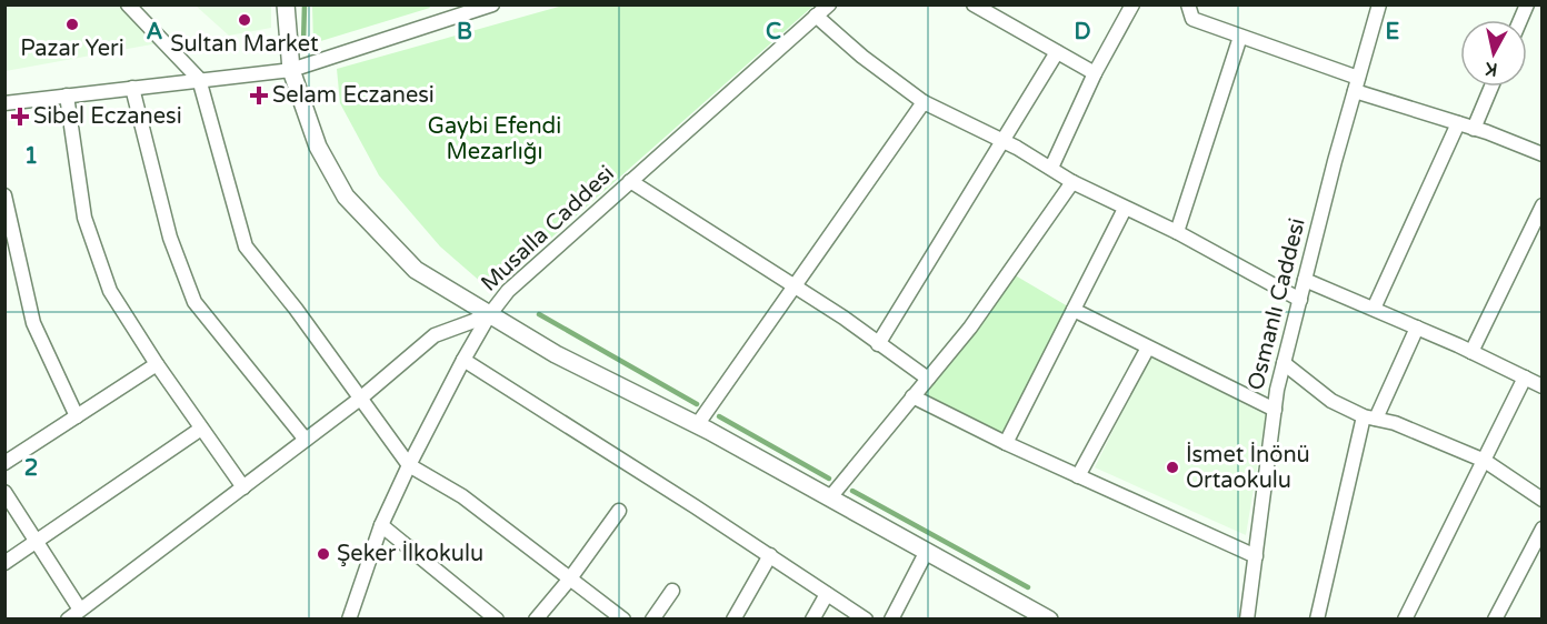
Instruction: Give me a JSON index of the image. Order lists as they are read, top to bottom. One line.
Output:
{"streets":{"street":["Musalla Caddesi","Osmanlı Caddesi"]},"parks":["Gaybi Efendi Mezarlığı"],"places":{"other":["Sultan Market","Pazar Yeri","İsmet İnönü Ortaokulu","Şeker İlkokulu"],"health":["Selam Eczanesi","Sibel Eczanesi"]},"north":"bottom","grid":{"columns":["A","B","C","D","E"],"rows":["1","2"]}}
